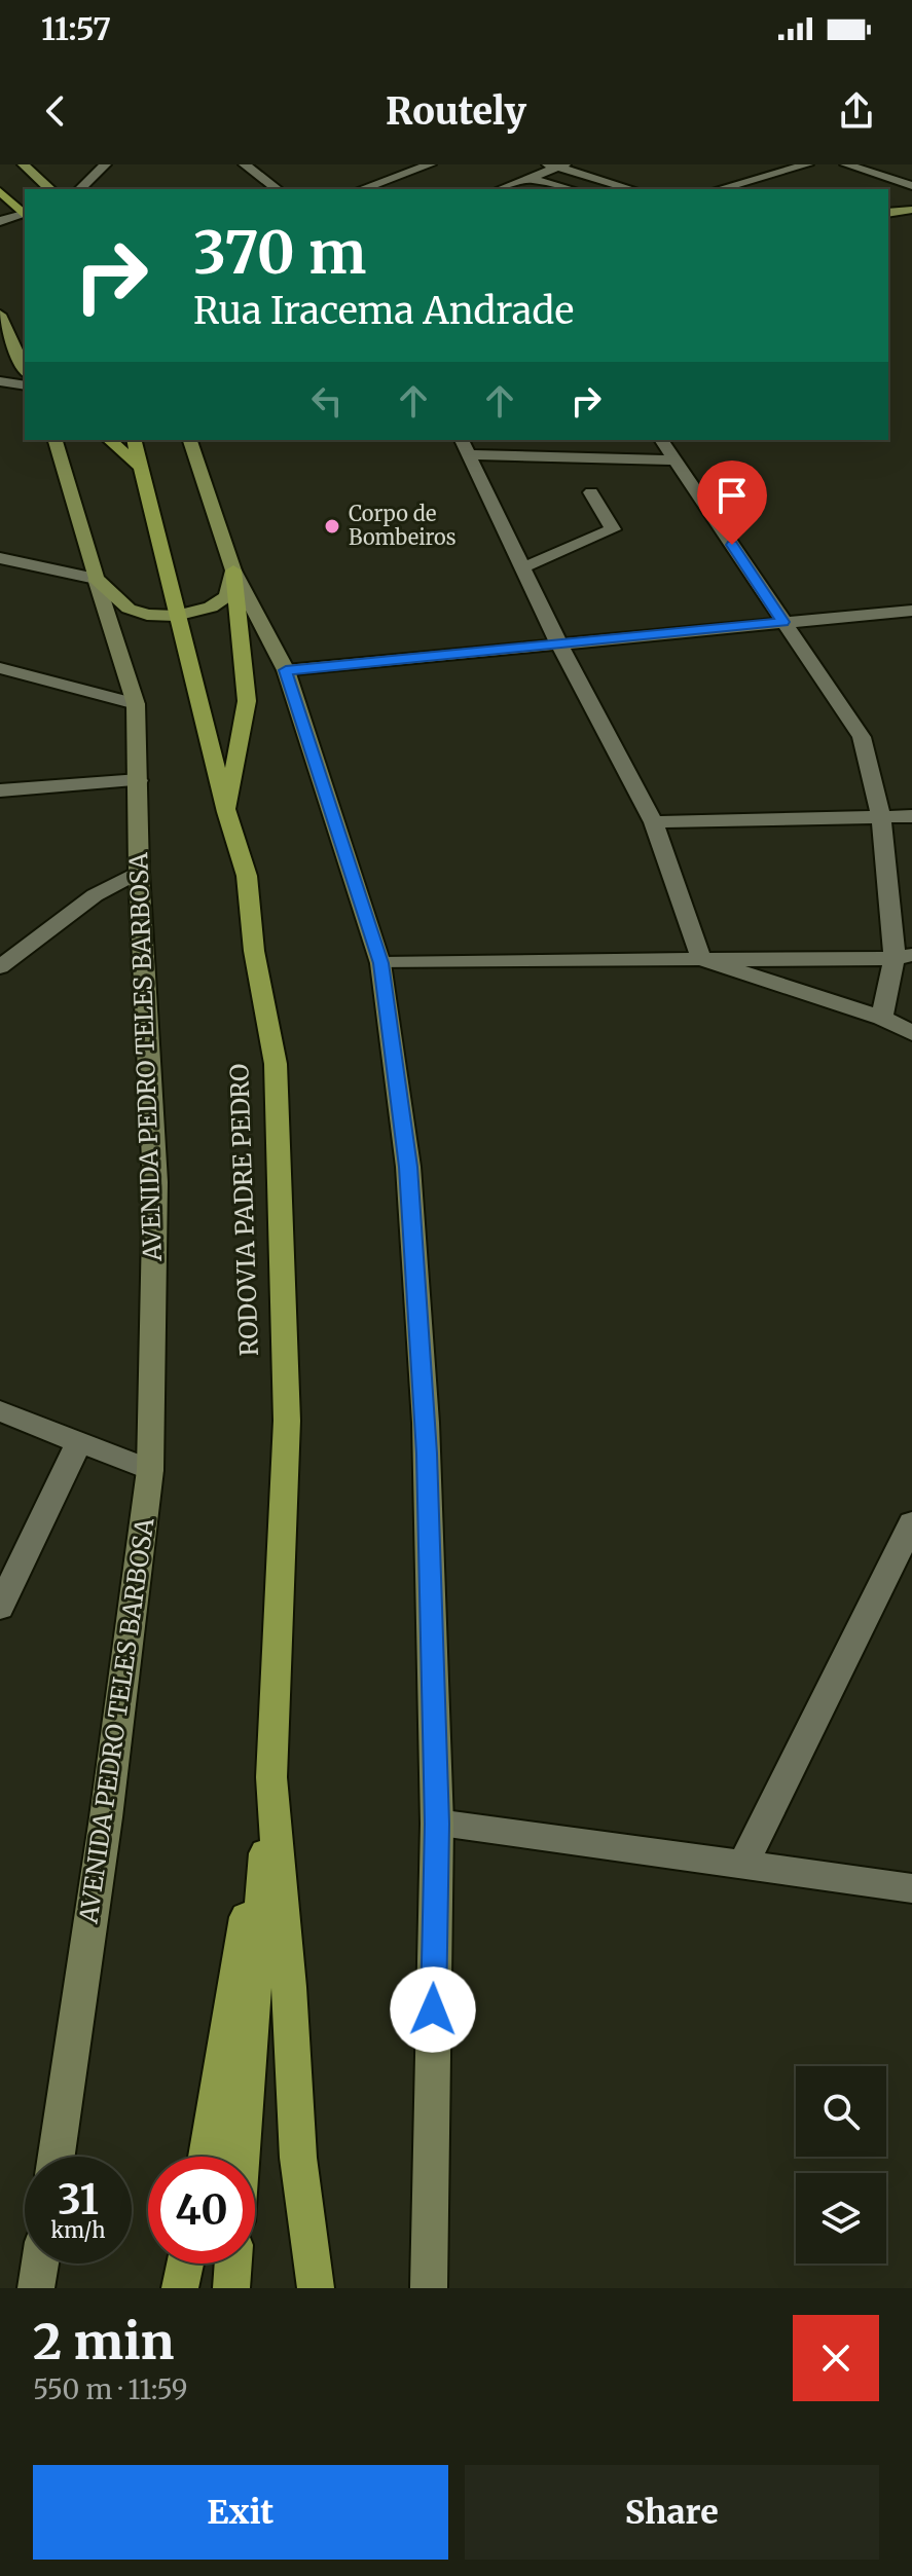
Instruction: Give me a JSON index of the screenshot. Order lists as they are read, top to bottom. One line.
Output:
{"streets":{"highway":["RODOVIA PADRE PEDRO"],"main road":["AVENIDA PEDRO TELES BARBOSA"]},"places":["Corpo de Bombeiros"],"page":{"status":"11:57","header":"Routely","turn":["370 m","Rua Iracema Andrade"],"speed":"31 km/h","limit":"40","heading":["2 min","550 m · 11:59"],"buttons":["Exit","Share"]}}
